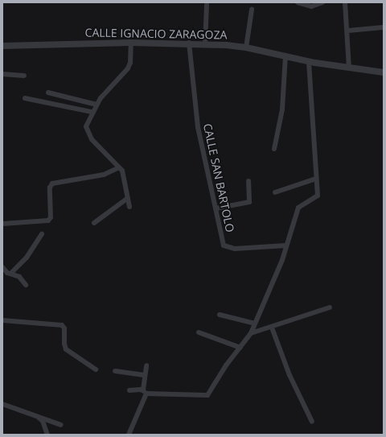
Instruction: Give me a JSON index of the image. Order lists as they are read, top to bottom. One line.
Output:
{"streets":{"street":["CALLE IGNACIO ZARAGOZA","CALLE SAN BARTOLO"]},"crossings":[["CALLE IGNACIO ZARAGOZA","CALLE SAN BARTOLO"]]}
